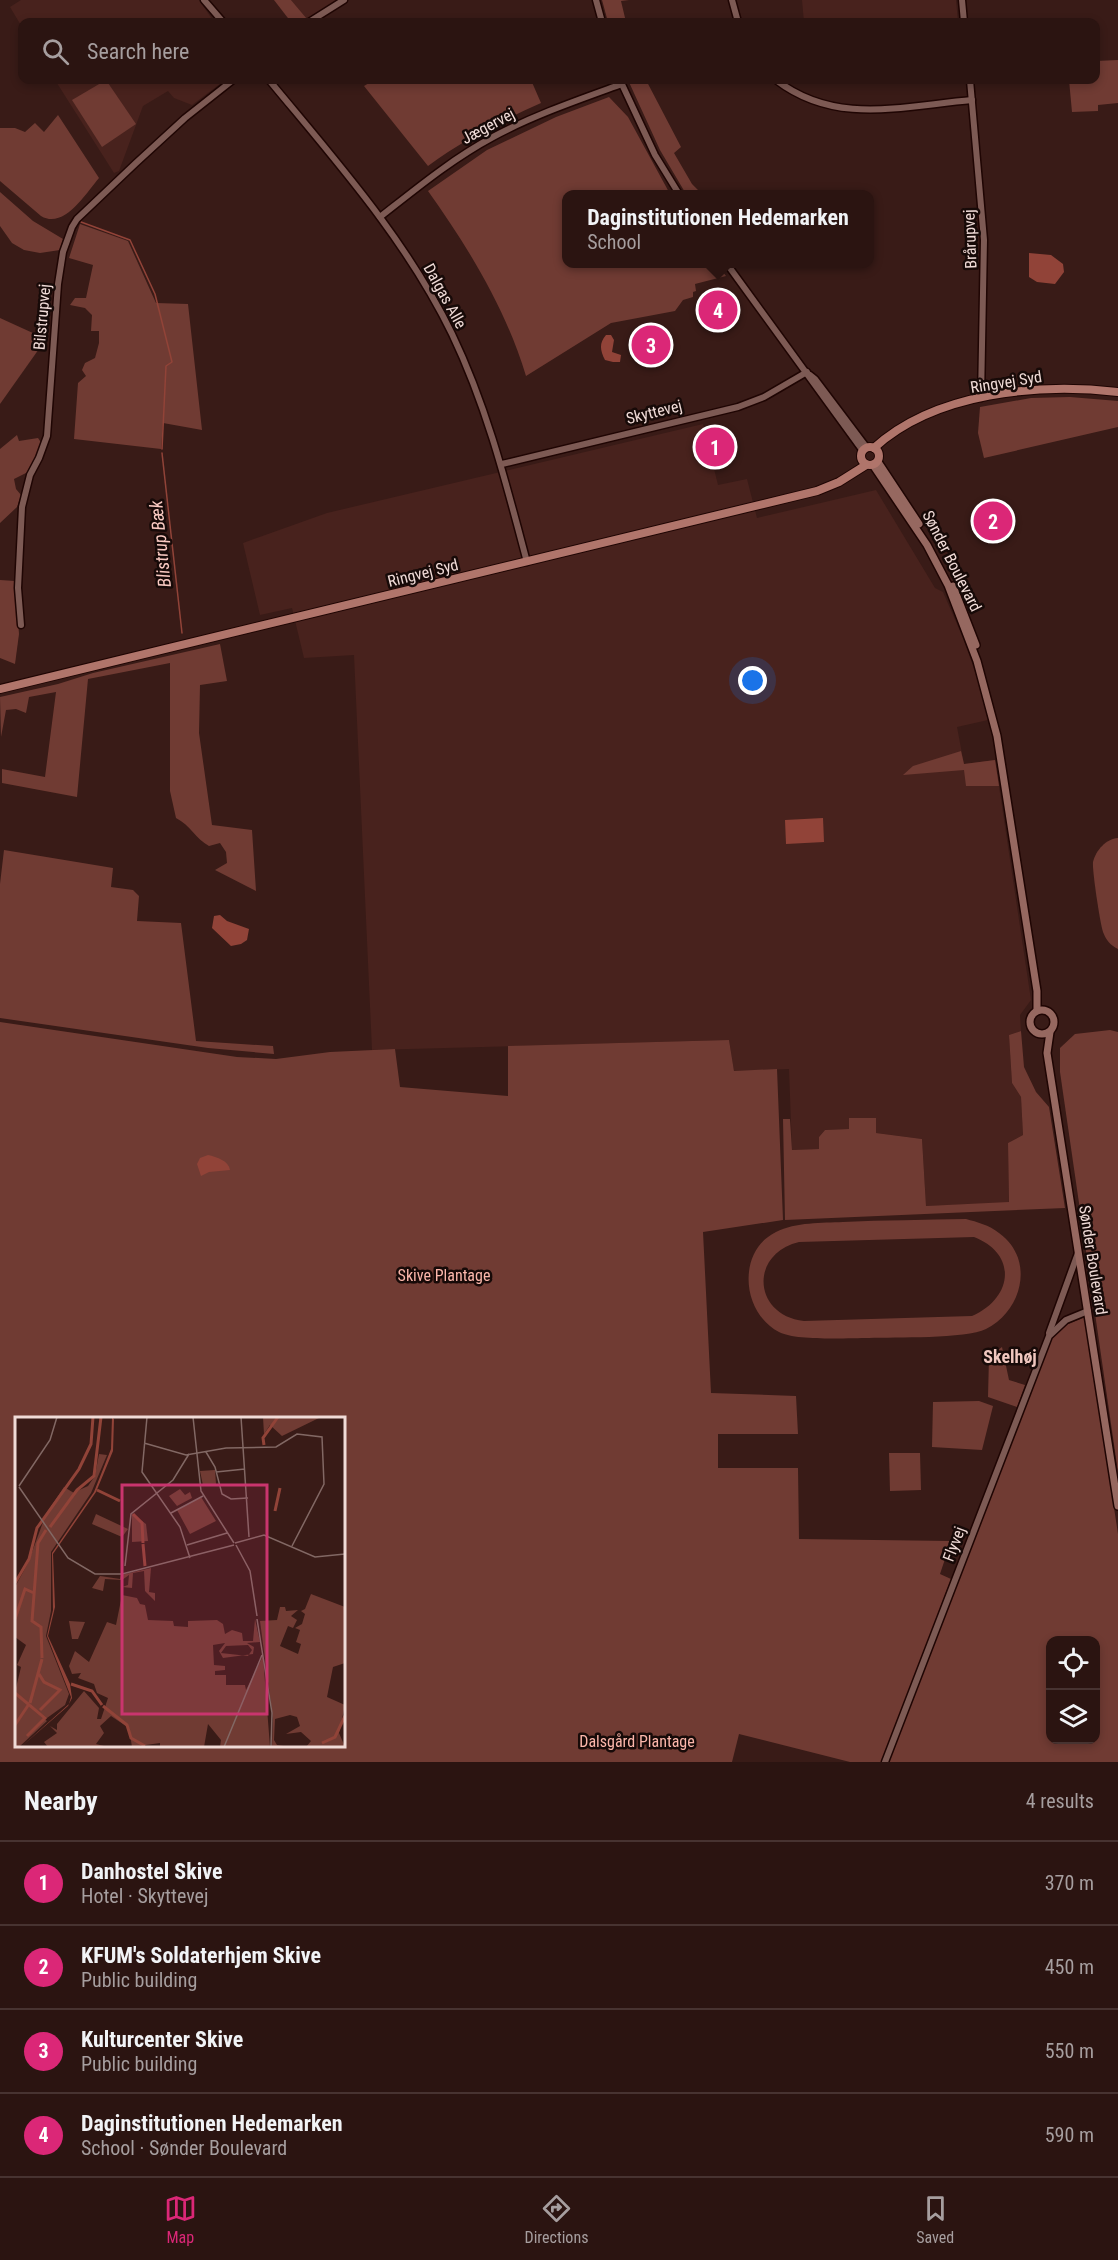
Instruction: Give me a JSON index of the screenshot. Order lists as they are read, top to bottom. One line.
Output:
{"streets":{"main road":["Ringvej Syd","Sønder Boulevard"],"street":["Jægervej","Brårupvej","Dalgas Alle","Bilstrupvej","Skyttevej","Flyvej"]},"crossings":[["Jægervej","Dalgas Alle"],["Brårupvej","Ringvej Syd"],["Dalgas Alle","Ringvej Syd"],["Dalgas Alle","Skyttevej"],["Ringvej Syd","Sønder Boulevard"],["Skyttevej","Sønder Boulevard"],["Sønder Boulevard","Flyvej"]],"districts":["Skelhøj"],"water":["Blistrup Bæk"],"parks":["Skive Plantage","Dalsgård Plantage"],"page":{"search":"Search here","popup":["Daginstitutionen Hedemarken","School"],"pins":["4","3","1","2"],"heading":["Nearby","4 results"],"list":[{"mark":"1","name":"Danhostel Skive","note":"Hotel · Skyttevej","value":"370 m"},{"mark":"2","name":"KFUM's Soldaterhjem Skive","note":"Public building","value":"450 m"},{"mark":"3","name":"Kulturcenter Skive","note":"Public building","value":"550 m"},{"mark":"4","name":"Daginstitutionen Hedemarken","note":"School · Sønder Boulevard","value":"590 m"}],"nav":["Map","Directions","Saved"]}}
